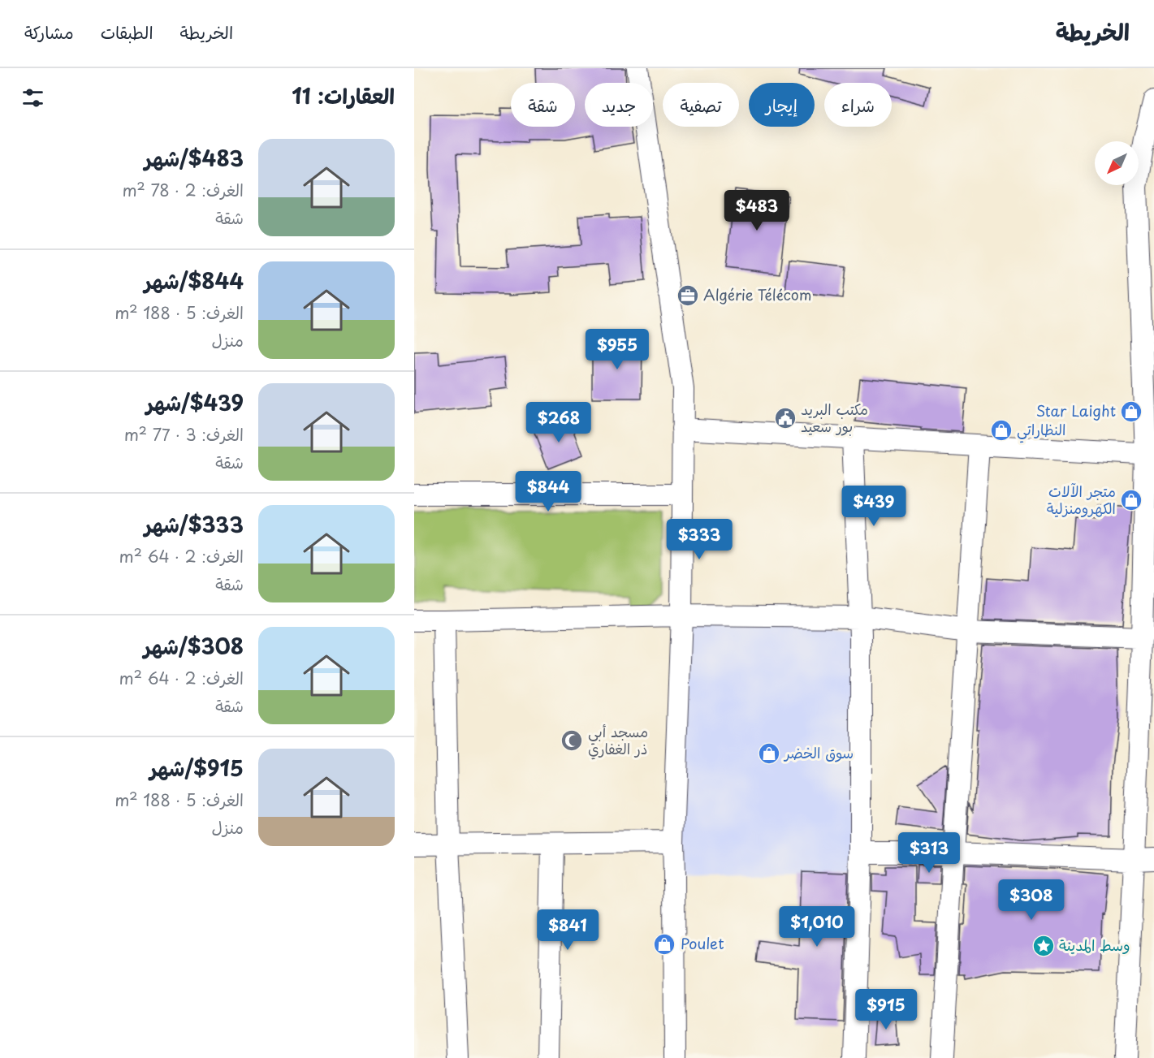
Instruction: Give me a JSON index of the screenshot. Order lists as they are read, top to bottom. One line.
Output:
{"places":{"office":["Algérie Télécom"],"shop":["Star Laight","النظاراتي","متجر الآلات الكهرومنزلية","سوق الخضر","Poulet"],"public building":["مكتب البريد بور سعيد"],"mosque":["مسجد أبي ذر الغفاري"],"place":["وسط المدينة"]},"north":"bottom left","page":{"header":"الخريطة","nav":["الخريطة","الطبقات","مشاركة"],"heading":"العقارات: 11","chip":["شراء","إيجار","تصفية","جديد","شقة"],"list":[{"name":"$483/شهر","note":"الغرف: 2 · 78 m² · شقة"},{"name":"$844/شهر","note":"الغرف: 5 · 188 m² · منزل"},{"name":"$439/شهر","note":"الغرف: 3 · 77 m² · شقة"},{"name":"$333/شهر","note":"الغرف: 2 · 64 m² · شقة"},{"name":"$308/شهر","note":"الغرف: 2 · 64 m² · شقة"},{"name":"$915/شهر","note":"الغرف: 5 · 188 m² · منزل"}],"price":["$483","$955","$268","$844","$439","$333","$313","$308","$1,010","$841","$915"]}}
